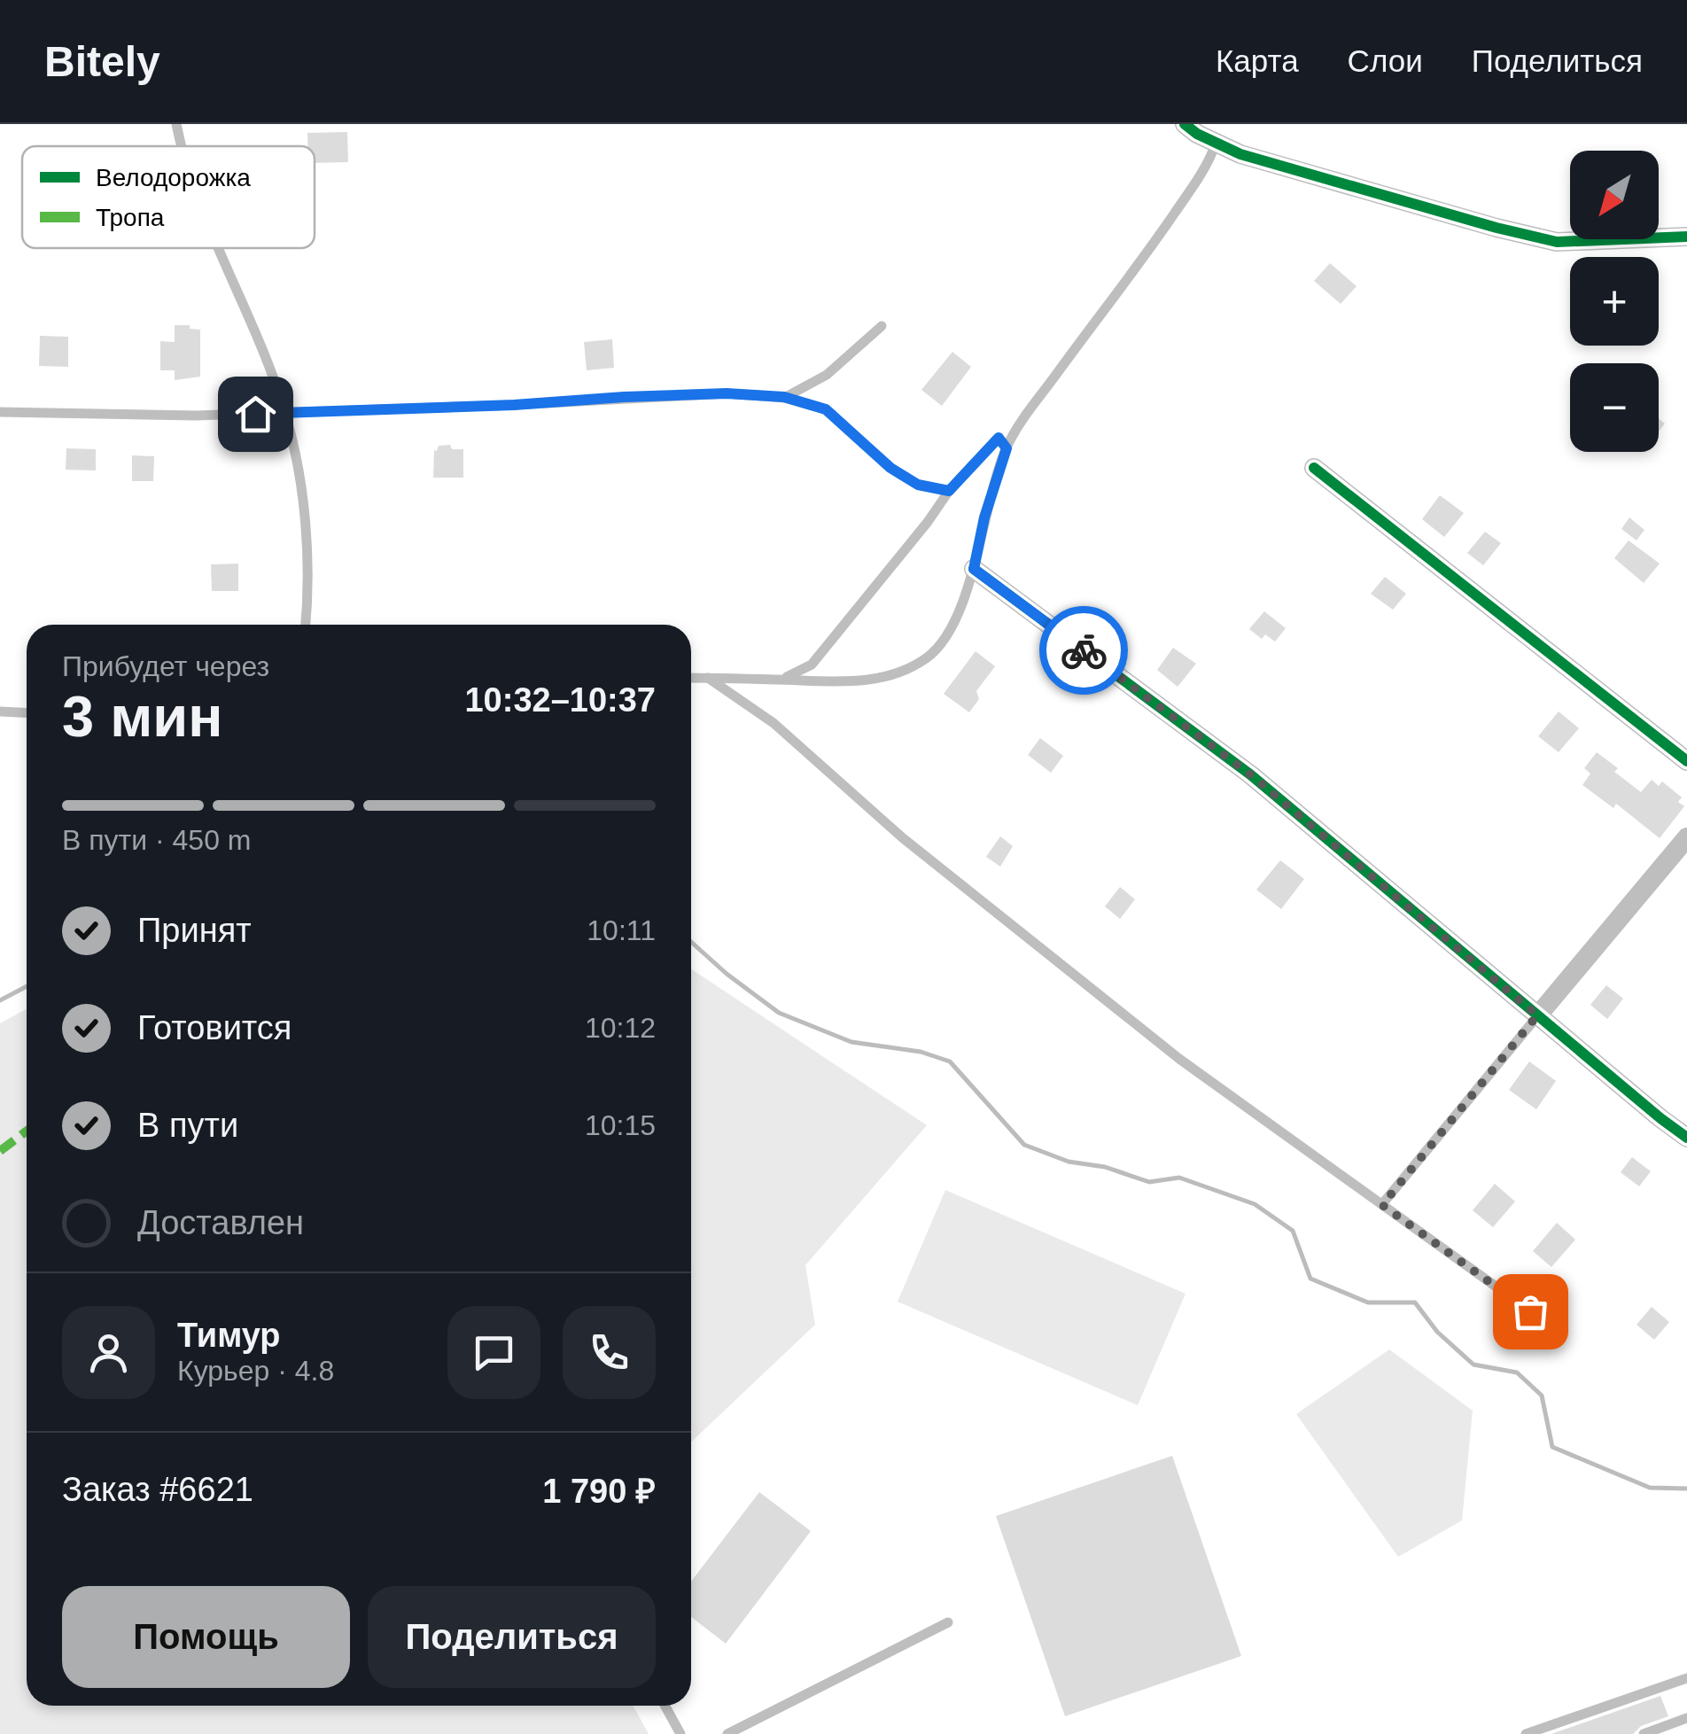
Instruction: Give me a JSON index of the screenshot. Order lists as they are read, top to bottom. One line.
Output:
{"legend":["Велодорожка","Тропа"],"north":"bottom left","page":{"header":"Bitely","nav":["Карта","Слои","Поделиться"],"map_buttons":["+","−"],"heading":["3 мин","Прибудет через","10:32–10:37"],"panel":["Тимур","Курьер · 4.8","Заказ #6621","1 790 ₽"],"bar":"В пути · 450 m","list":[["Принят","10:11"],["Готовится","10:12"],["В пути","10:15"],"Доставлен"],"buttons":["Помощь","Поделиться"]}}
